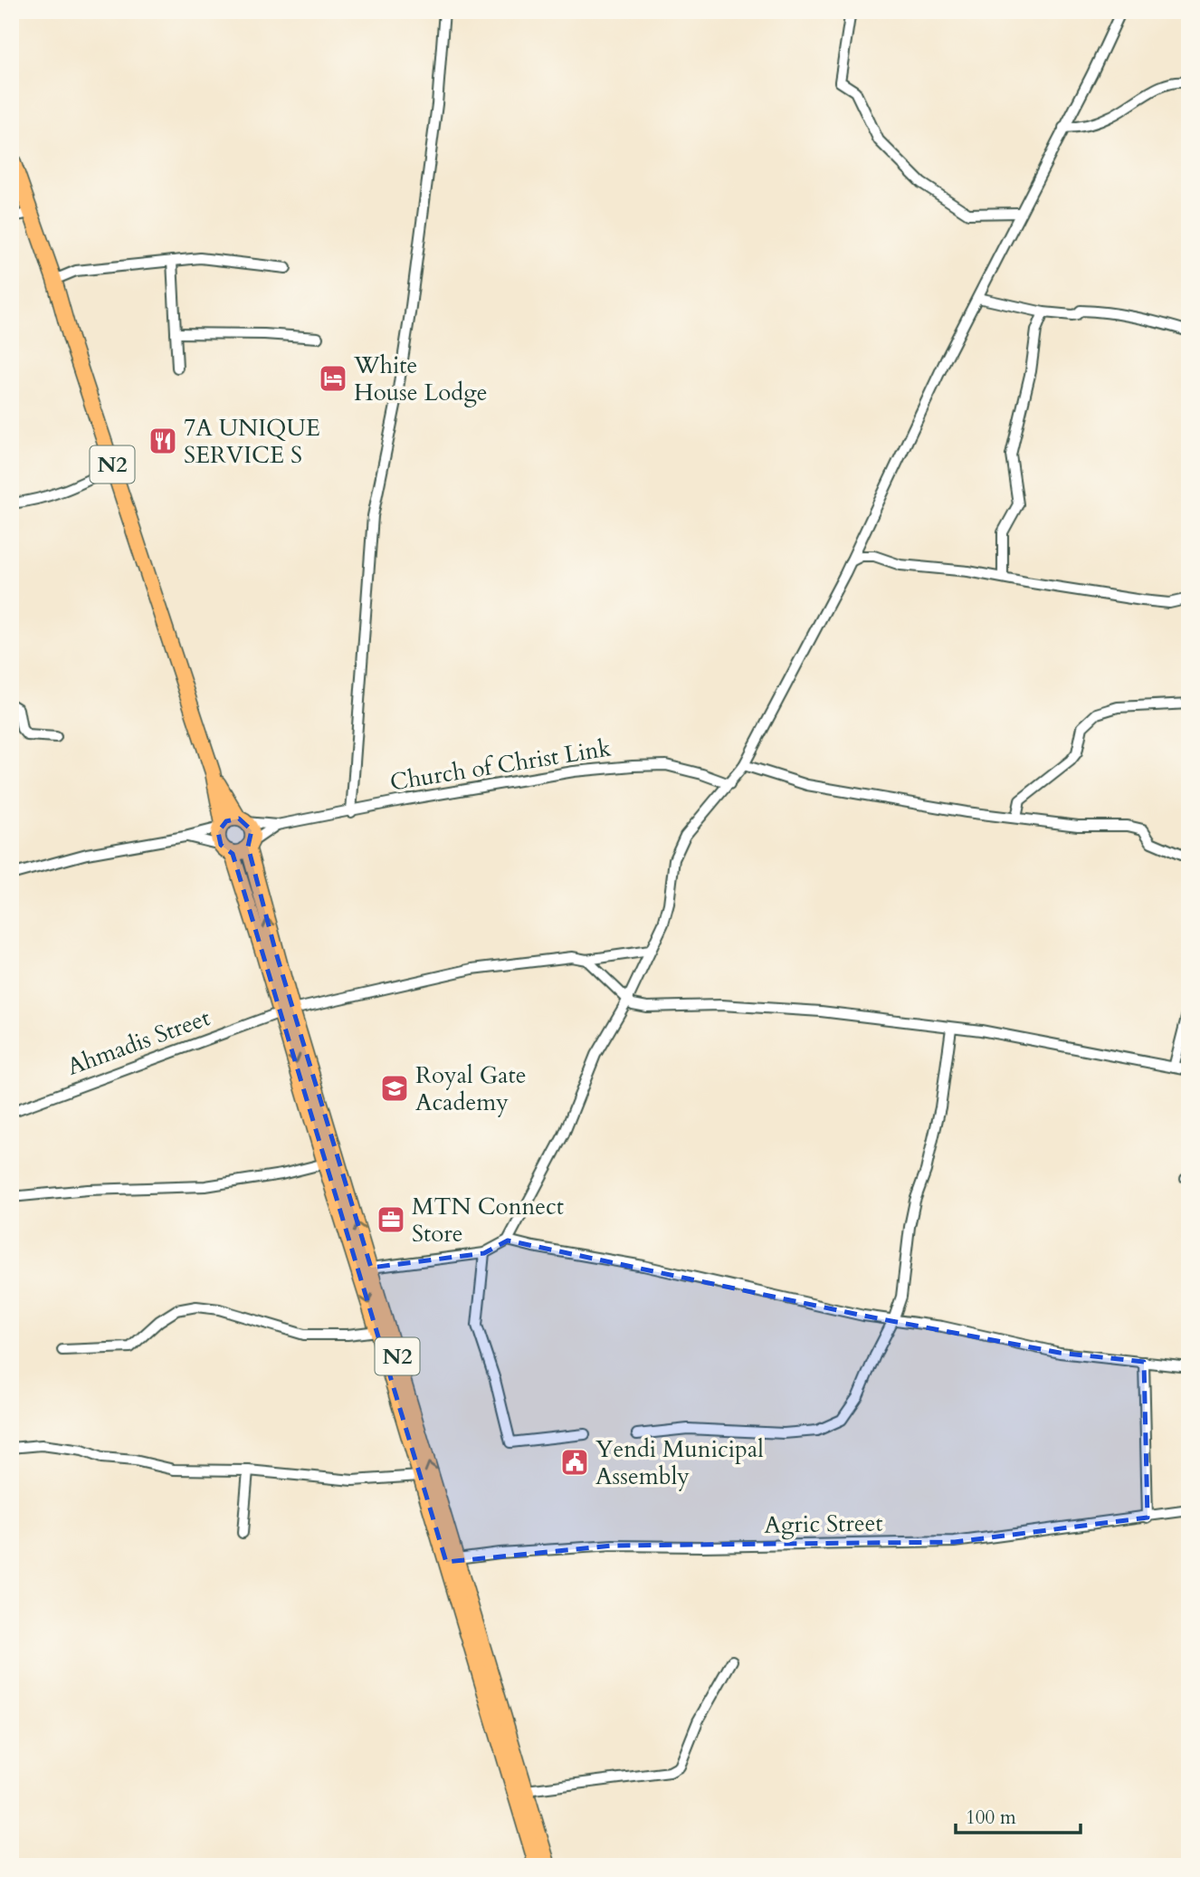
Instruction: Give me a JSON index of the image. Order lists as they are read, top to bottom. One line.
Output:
{"streets":{"highway":["N2"],"street":["Church of Christ Link","Ahmadis Street","Agric Street"]},"crossings":[["N2","Church of Christ Link"],["N2","Ahmadis Street"],["N2","Agric Street"]],"places":{"hotel":["White House Lodge"],"restaurant":["7A UNIQUE SERVICE S"],"school or university":["Royal Gate Academy"],"office":["MTN Connect Store"],"public building":["Yendi Municipal Assembly"]},"scale_bar":"100 m"}
